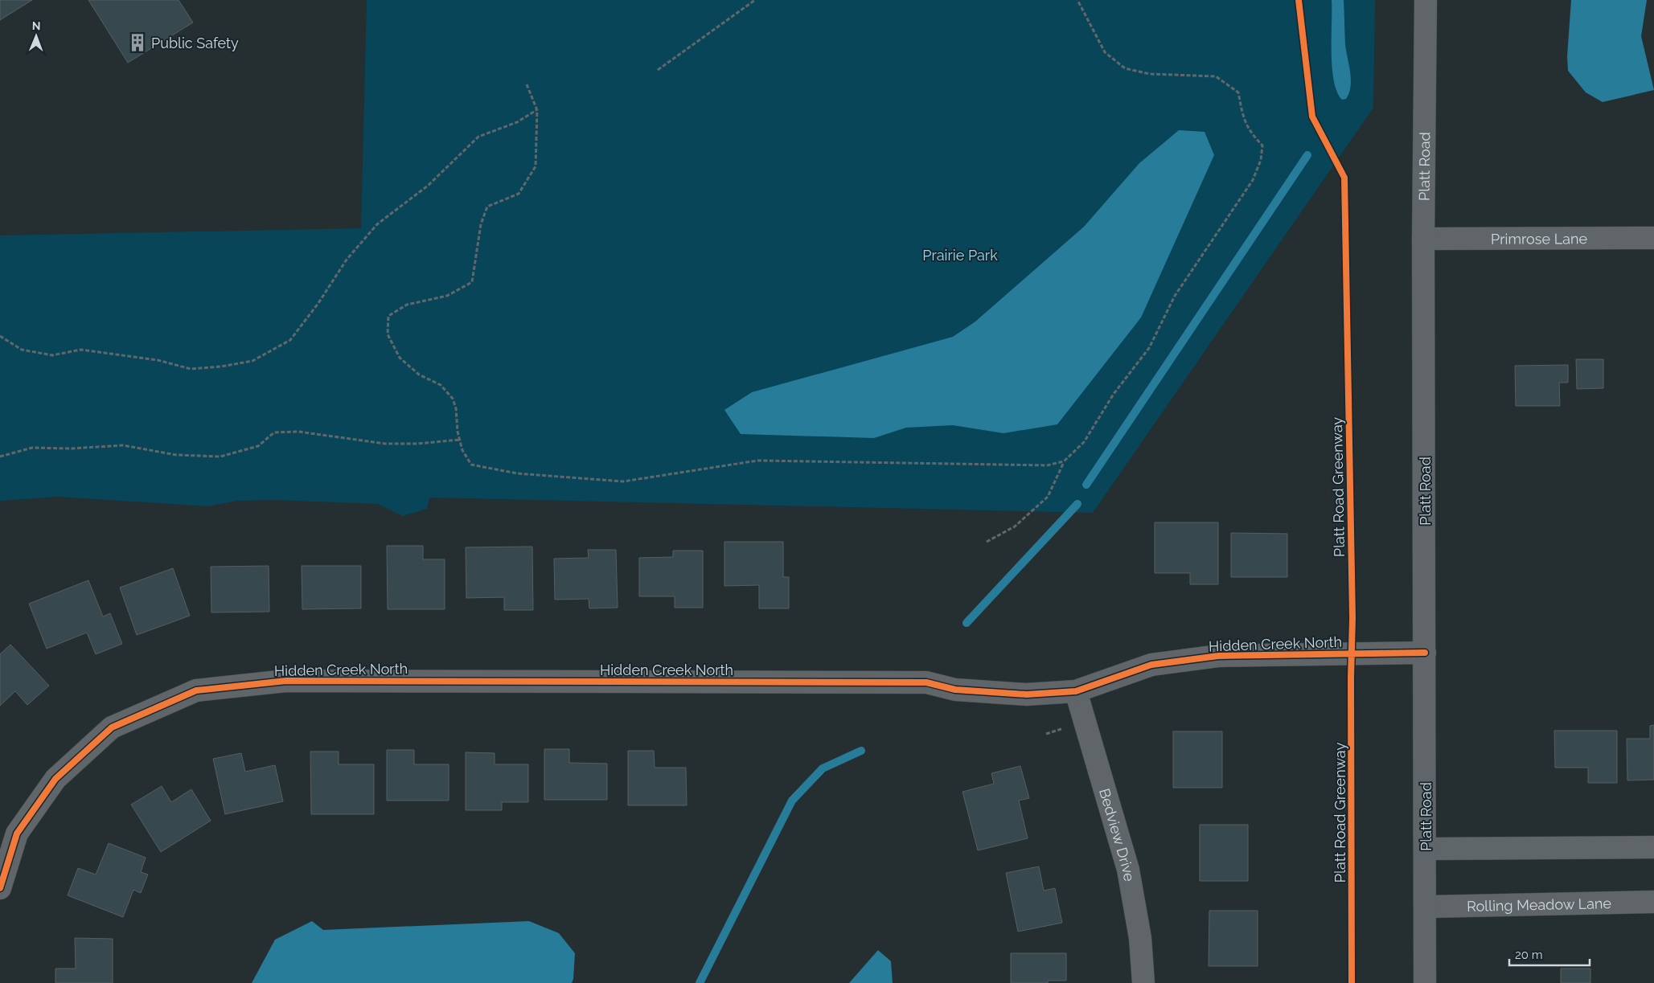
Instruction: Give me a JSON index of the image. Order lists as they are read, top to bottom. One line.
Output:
{"streets":{"street":["Platt Road","Primrose Lane","Hidden Creek North","Bedview Drive","Rolling Meadow Lane"],"cycle path":["Platt Road Greenway"]},"crossings":[["Platt Road","Primrose Lane"],["Platt Road","Hidden Creek North"],["Platt Road","Rolling Meadow Lane"],["Hidden Creek North","Bedview Drive"]],"parks":["Prairie Park"],"places":{"building":["Public Safety"]},"scale_bar":"20 m","north":"top"}
